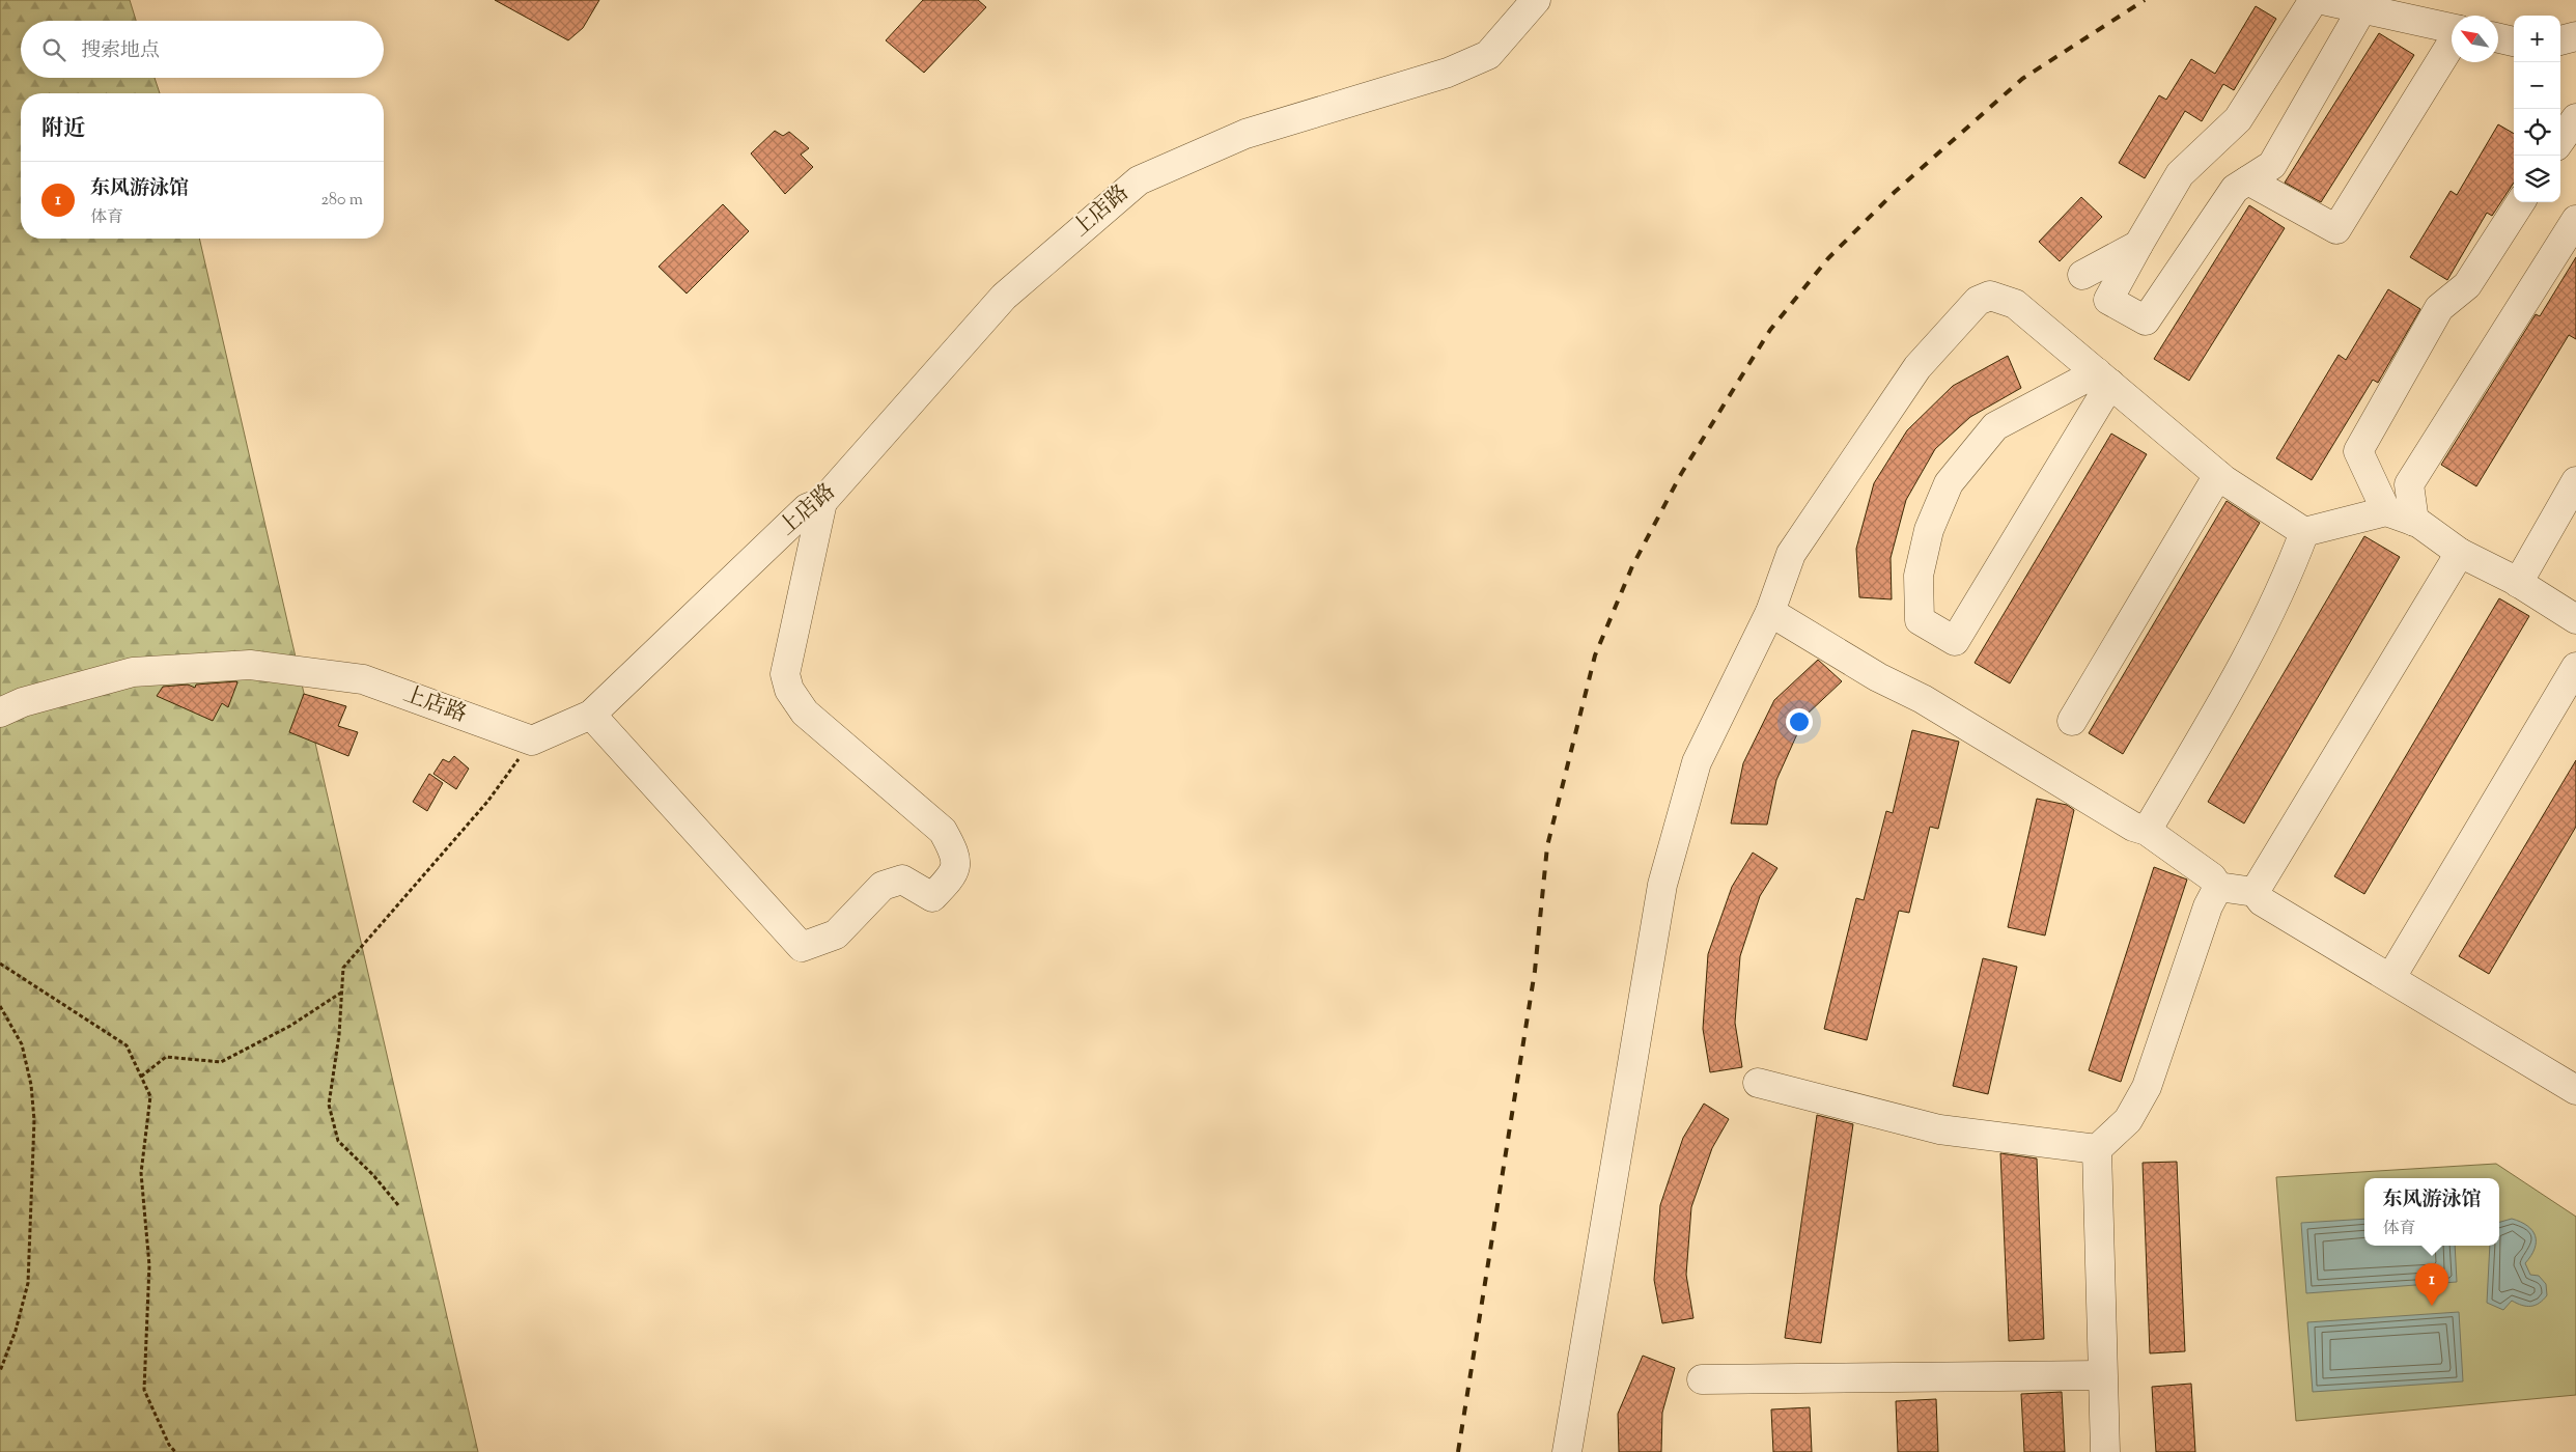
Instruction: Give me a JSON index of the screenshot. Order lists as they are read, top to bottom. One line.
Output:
{"streets":{"street":["上店路"]},"north":"top left","page":{"map_buttons":["+","−"],"search":"搜索地点","heading":"附近","list":[{"mark":"1","name":"东风游泳馆","note":"体育","value":"280 m"}],"popup":["东风游泳馆","体育"],"pins":"1"}}
